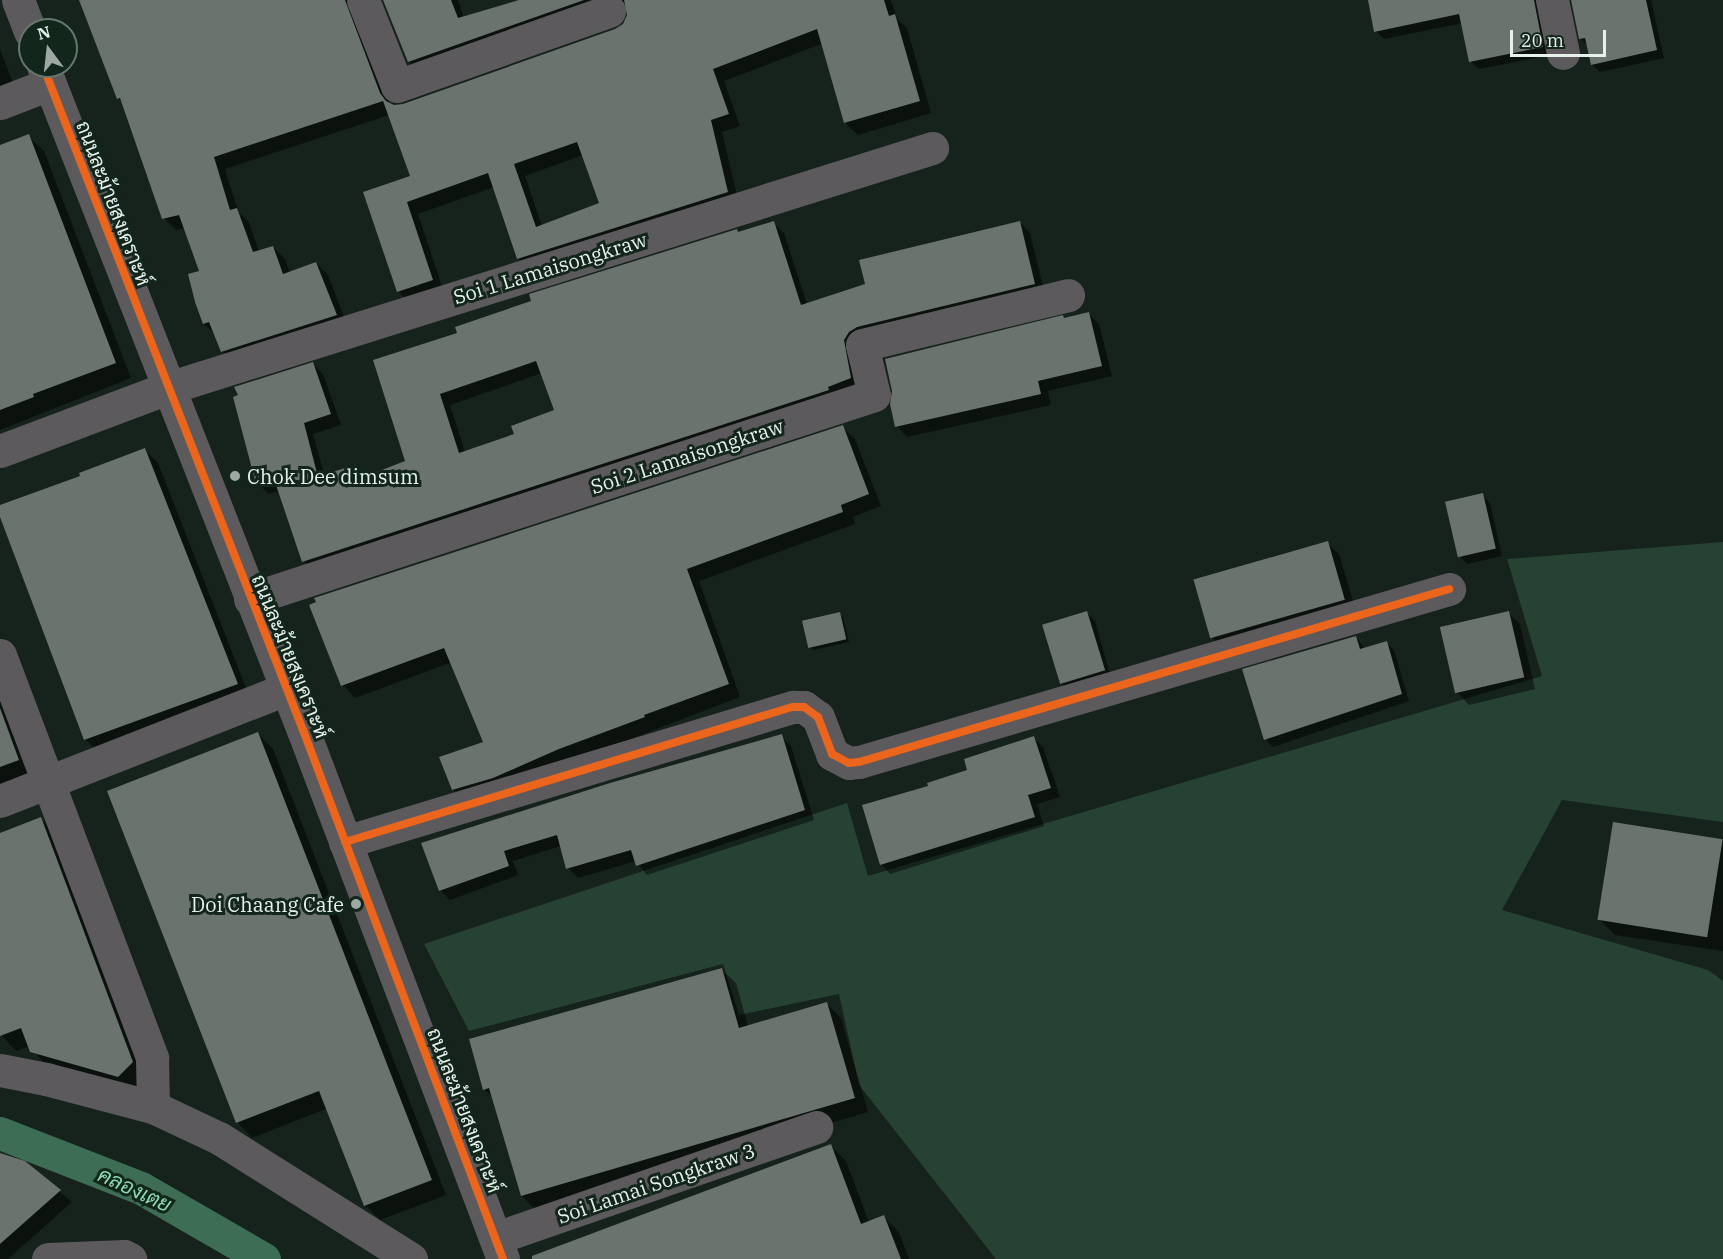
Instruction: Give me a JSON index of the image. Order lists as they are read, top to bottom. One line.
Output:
{"streets":{"street":["ถนนละม้ายสงเคราะห์","Soi 1 Lamaisongkraw","Soi 2 Lamaisongkraw","Soi Lamai Songkraw 3"]},"crossings":[["ถนนละม้ายสงเคราะห์","Soi 1 Lamaisongkraw"],["ถนนละม้ายสงเคราะห์","Soi 2 Lamaisongkraw"],["ถนนละม้ายสงเคราะห์","Soi Lamai Songkraw 3"]],"water":["คลองเตย"],"places":["Chok Dee dimsum","Doi Chaang Cafe"],"scale_bar":"20 m","north":"top"}
